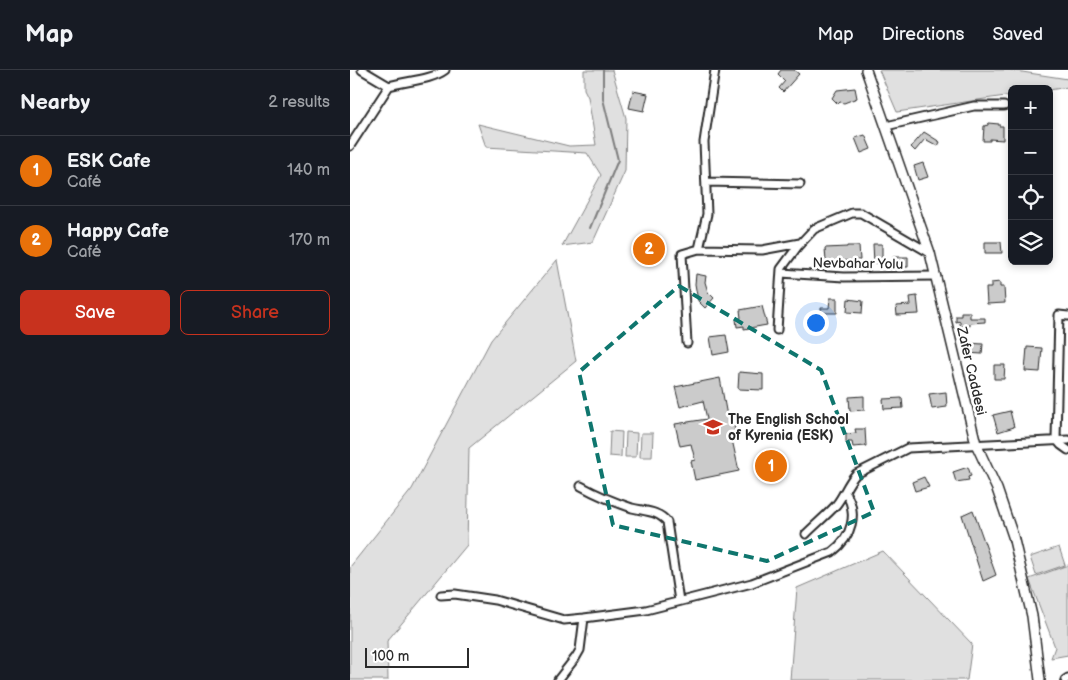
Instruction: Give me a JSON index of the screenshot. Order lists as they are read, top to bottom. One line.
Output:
{"streets":{"street":["Nevbahar Yolu","Zafer Caddesi"]},"crossings":[["Nevbahar Yolu","Zafer Caddesi"]],"places":{"school or university":["The English School of Kyrenia (ESK)"]},"scale_bar":"100 m","page":{"header":"Map","nav":["Map","Directions","Saved"],"heading":["Nearby","2 results"],"map_buttons":["+","−"],"list":[{"mark":"1","name":"ESK Cafe","note":"Café","value":"140 m"},{"mark":"2","name":"Happy Cafe","note":"Café","value":"170 m"}],"pins":["2","1"],"buttons":["Save","Share"],"scale":"100 m"}}
